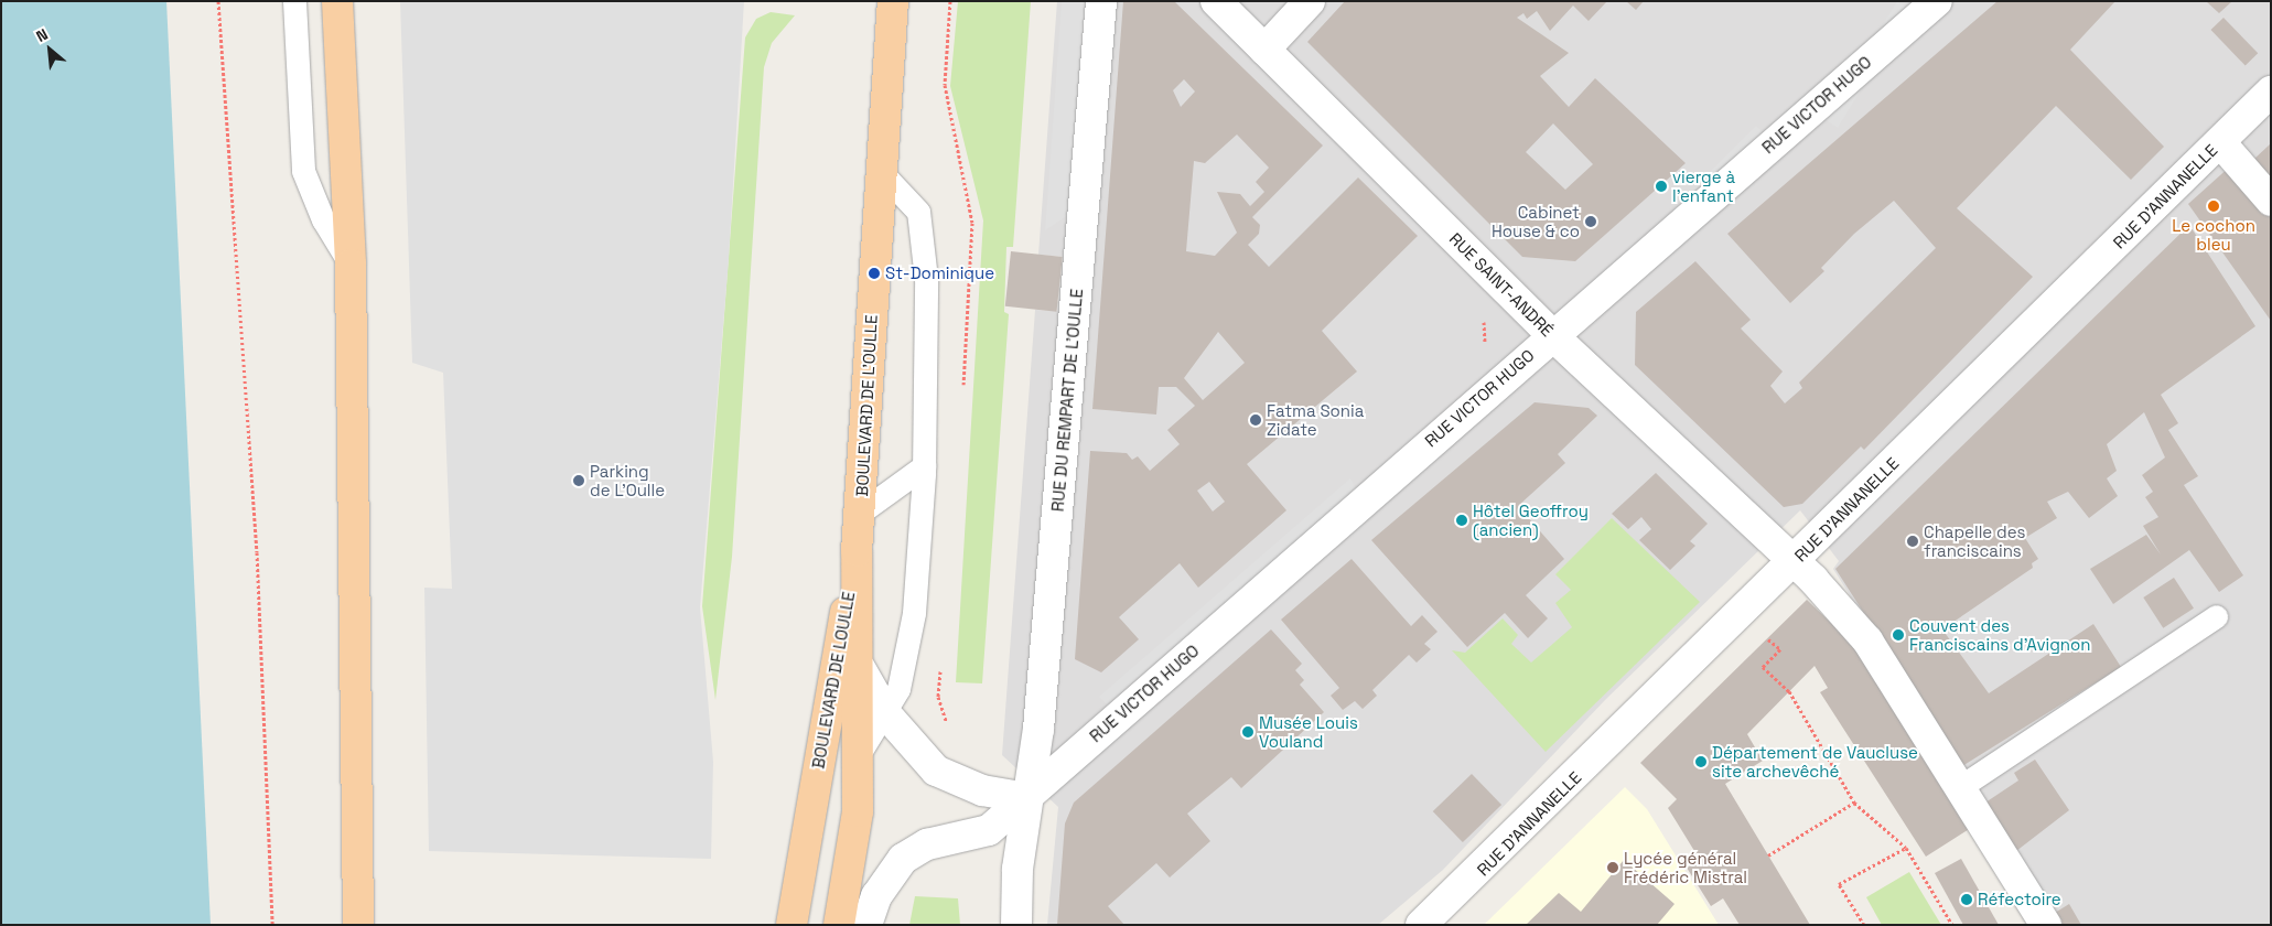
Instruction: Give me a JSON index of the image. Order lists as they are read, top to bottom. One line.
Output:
{"streets":{"main road":["BOULEVARD DE L'OULLE","BOULEVARD DE LOULLE"],"street":["RUE VICTOR HUGO","RUE D'ANNANELLE","RUE SAINT-ANDRÉ","RUE DU REMPART DE L'OULLE"]},"crossings":[["RUE VICTOR HUGO","RUE SAINT-ANDRÉ"],["RUE VICTOR HUGO","RUE DU REMPART DE L'OULLE"],["RUE D'ANNANELLE","RUE SAINT-ANDRÉ"],["BOULEVARD DE L'OULLE","BOULEVARD DE LOULLE"]],"places":["vierge à l'enfant","Le cochon bleu","Cabinet House & co","St-Dominique","Fatma Sonia Zidate","Parking de L'Oulle","Hôtel Geoffroy (ancien)","Chapelle des franciscains","Couvent des Franciscains d'Avignon","Musée Louis Vouland","Département de Vaucluse site archevêché","Lycée général Frédéric Mistral","Réfectoire"],"north":"top left"}
